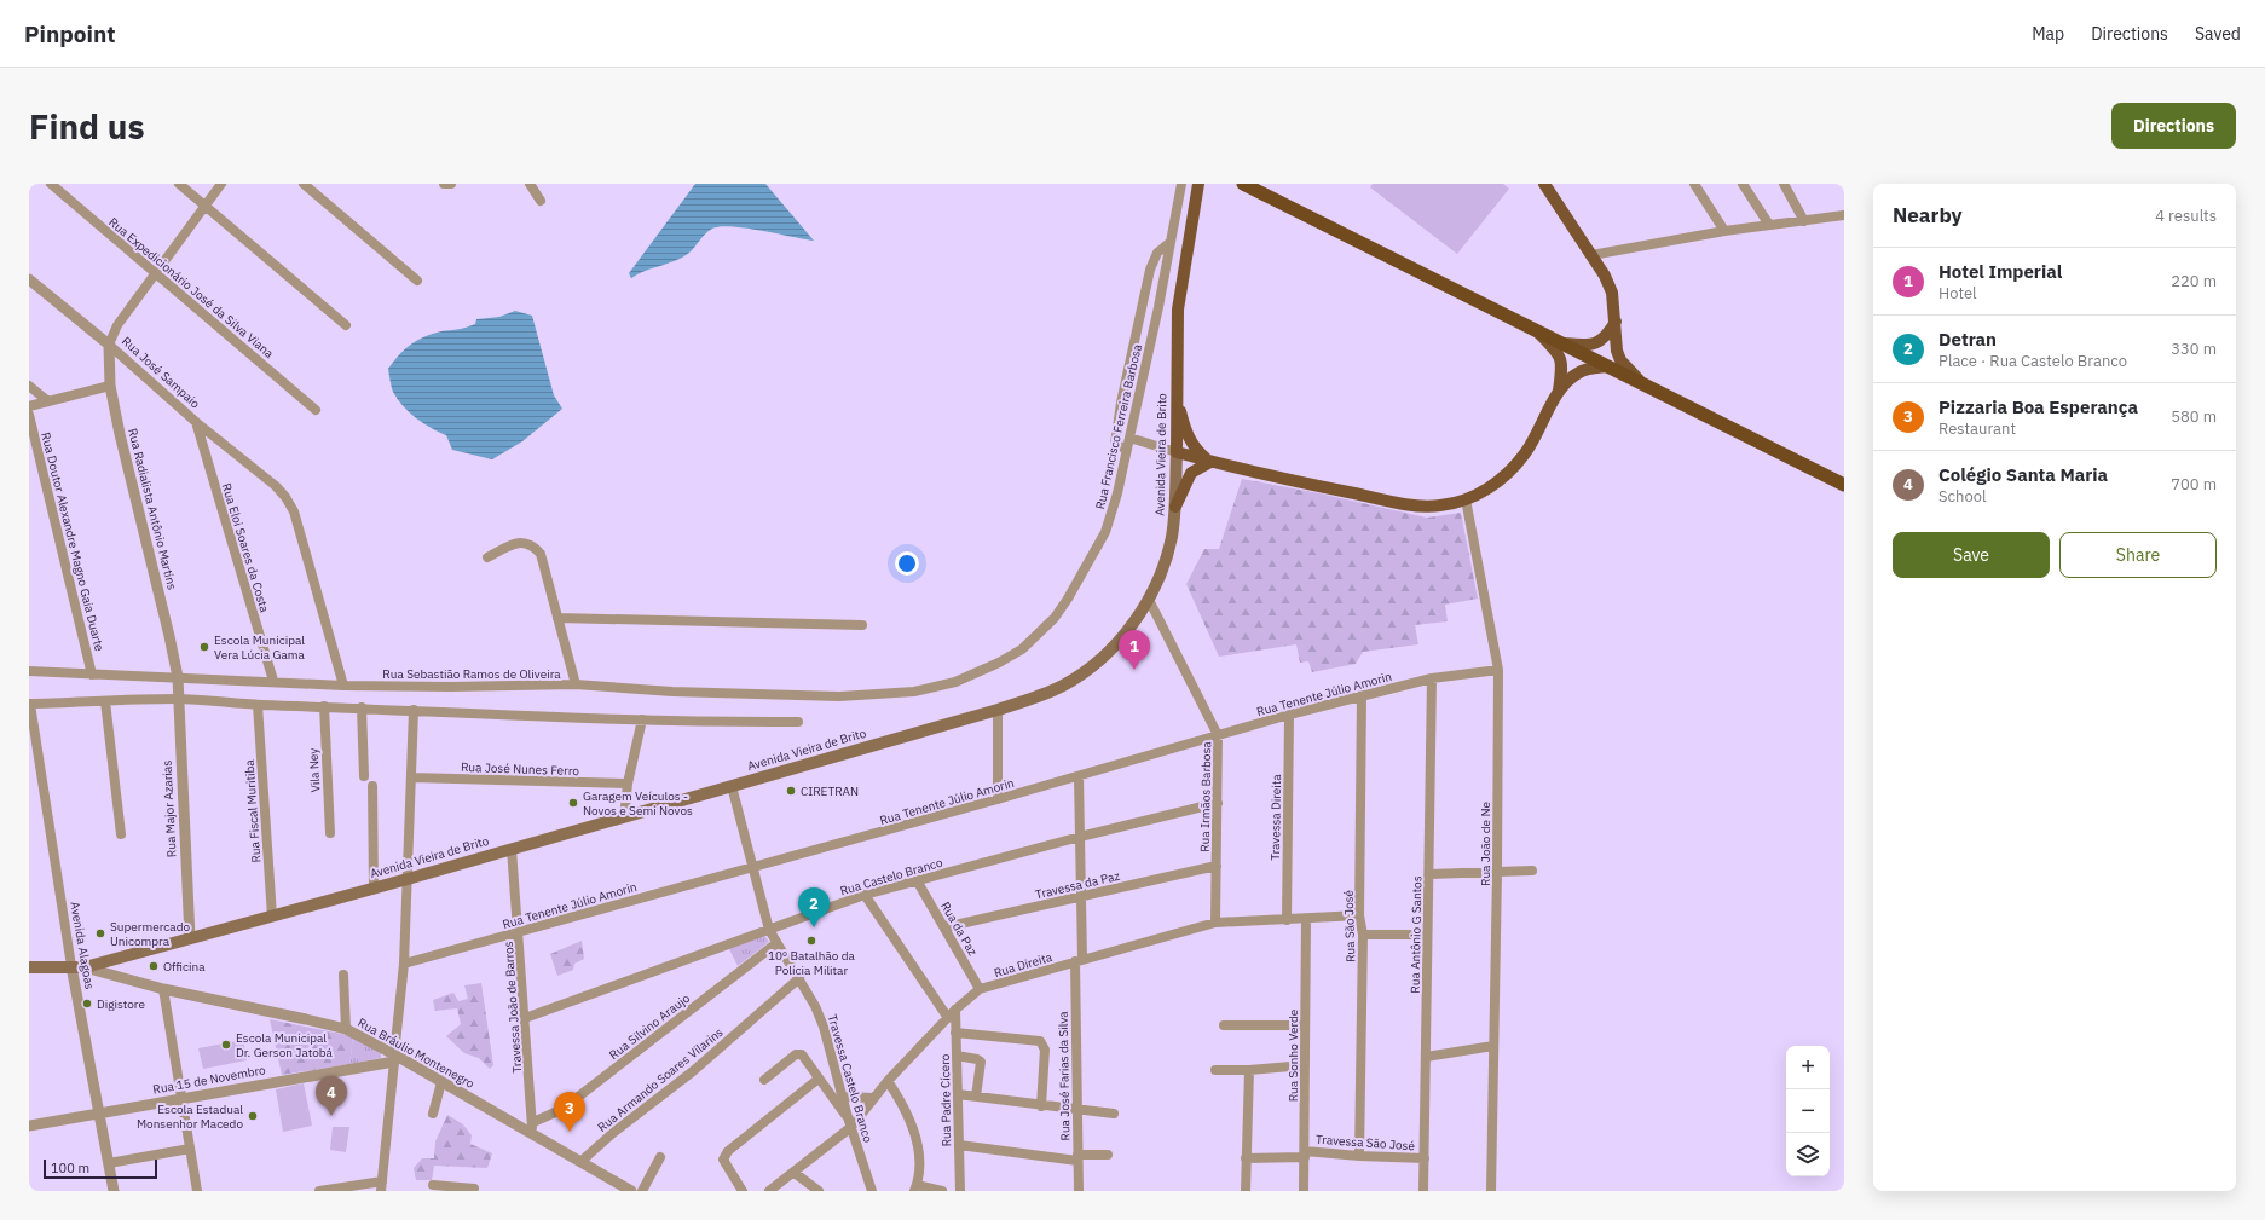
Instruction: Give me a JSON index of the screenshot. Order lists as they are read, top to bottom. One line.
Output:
{"streets":{"main road":["Avenida Vieira de Brito"],"street":["Rua Expedicionário José da Silva Viana","Rua José Sampaio","Rua Francisco Ferreira Barbosa","Rua Radialista Antônio Martins","Rua Doutor Alexandre Magno Gaia Duarte","Rua Eloi Soares da Costa","Rua Sebastião Ramos de Oliveira","Rua Tenente Júlio Amorin","Rua José Nunes Ferro","Vila Ney","Rua Irmãos Barbosa","Rua Major Azarias","Rua Fiscal Muritiba","Travessa Direita","Rua João de Ne","Rua Castelo Branco","Travessa da Paz","Rua São José","Rua da Paz","Rua Antônio G Santos","Avenida Alagoas","Rua Direita","Travessa João de Barros","Rua Silvino Araujo","Rua Bráulio Montenegro","Rua Sonho Verde","Rua José Farias da Silva","Travessa Castelo Branco","Rua 15 de Novembro","Rua Armando Soares Vilarins","Rua Padre Cícero","Travessa São José"]},"crossings":[["Rua José Sampaio","Rua Radialista Antônio Martins"],["Rua José Sampaio","Rua Eloi Soares da Costa"],["Rua José Sampaio","Rua Sebastião Ramos de Oliveira"],["Rua Francisco Ferreira Barbosa","Rua Sebastião Ramos de Oliveira"],["Avenida Vieira de Brito","Rua Irmãos Barbosa"],["Avenida Vieira de Brito","Rua Major Azarias"],["Avenida Vieira de Brito","Rua Fiscal Muritiba"],["Avenida Vieira de Brito","Avenida Alagoas"],["Avenida Vieira de Brito","Travessa João de Barros"],["Avenida Vieira de Brito","Rua Bráulio Montenegro"],["Avenida Vieira de Brito","Travessa Castelo Branco"],["Rua Radialista Antônio Martins","Rua Sebastião Ramos de Oliveira"],["Rua Radialista Antônio Martins","Rua Major Azarias"],["Rua Doutor Alexandre Magno Gaia Duarte","Rua Sebastião Ramos de Oliveira"],["Rua Eloi Soares da Costa","Rua Sebastião Ramos de Oliveira"],["Rua Sebastião Ramos de Oliveira","Rua Major Azarias"],["Rua Tenente Júlio Amorin","Rua Irmãos Barbosa"],["Rua Tenente Júlio Amorin","Travessa Direita"],["Rua Tenente Júlio Amorin","Rua João de Ne"],["Rua Tenente Júlio Amorin","Rua São José"],["Rua Tenente Júlio Amorin","Rua Antônio G Santos"],["Rua Tenente Júlio Amorin","Travessa João de Barros"],["Rua Tenente Júlio Amorin","Rua José Farias da Silva"],["Rua Tenente Júlio Amorin","Travessa Castelo Branco"],["Rua Irmãos Barbosa","Rua Castelo Branco"],["Rua Irmãos Barbosa","Travessa da Paz"],["Rua Irmãos Barbosa","Rua Direita"],["Travessa Direita","Rua Direita"],["Rua Castelo Branco","Rua da Paz"],["Rua Castelo Branco","Travessa João de Barros"],["Rua Castelo Branco","Rua José Farias da Silva"],["Rua Castelo Branco","Travessa Castelo Branco"],["Travessa da Paz","Rua da Paz"],["Travessa da Paz","Rua José Farias da Silva"],["Rua São José","Rua Direita"],["Rua São José","Travessa São José"],["Rua da Paz","Rua Direita"],["Rua Antônio G Santos","Travessa São José"],["Avenida Alagoas","Rua 15 de Novembro"],["Rua Direita","Rua Sonho Verde"],["Rua Direita","Rua José Farias da Silva"],["Rua Direita","Travessa Castelo Branco"],["Rua Direita","Rua Padre Cícero"],["Travessa João de Barros","Rua Silvino Araujo"],["Travessa João de Barros","Rua Bráulio Montenegro"],["Rua Silvino Araujo","Rua Bráulio Montenegro"],["Rua Silvino Araujo","Travessa Castelo Branco"],["Rua Bráulio Montenegro","Rua 15 de Novembro"],["Rua Bráulio Montenegro","Rua Armando Soares Vilarins"],["Rua Sonho Verde","Travessa São José"],["Travessa Castelo Branco","Rua Armando Soares Vilarins"]],"places":["Escola Municipal Vera Lúcia Gama","CIRETRAN","Garagem Veículos - Novos e Semi Novos","Supermercado Unicompra","10º Batalhão da Polícia Militar","Officina","Digistore","Escola Municipal Dr. Gerson Jatobá","Escola Estadual Monsenhor Macedo"],"scale_bar":"100 m","page":{"header":"Pinpoint","nav":["Map","Directions","Saved"],"buttons":["Directions",["Save","Share"]],"title":"Find us","heading":["Nearby","4 results"],"list":[{"mark":"1","name":"Hotel Imperial","note":"Hotel","value":"220 m"},{"mark":"2","name":"Detran","note":"Place · Rua Castelo Branco","value":"330 m"},{"mark":"3","name":"Pizzaria Boa Esperança","note":"Restaurant","value":"580 m"},{"mark":"4","name":"Colégio Santa Maria","note":"School","value":"700 m"}],"pins":["1","2","4","3"],"map_buttons":["+","−"],"scale":"100 m"}}
